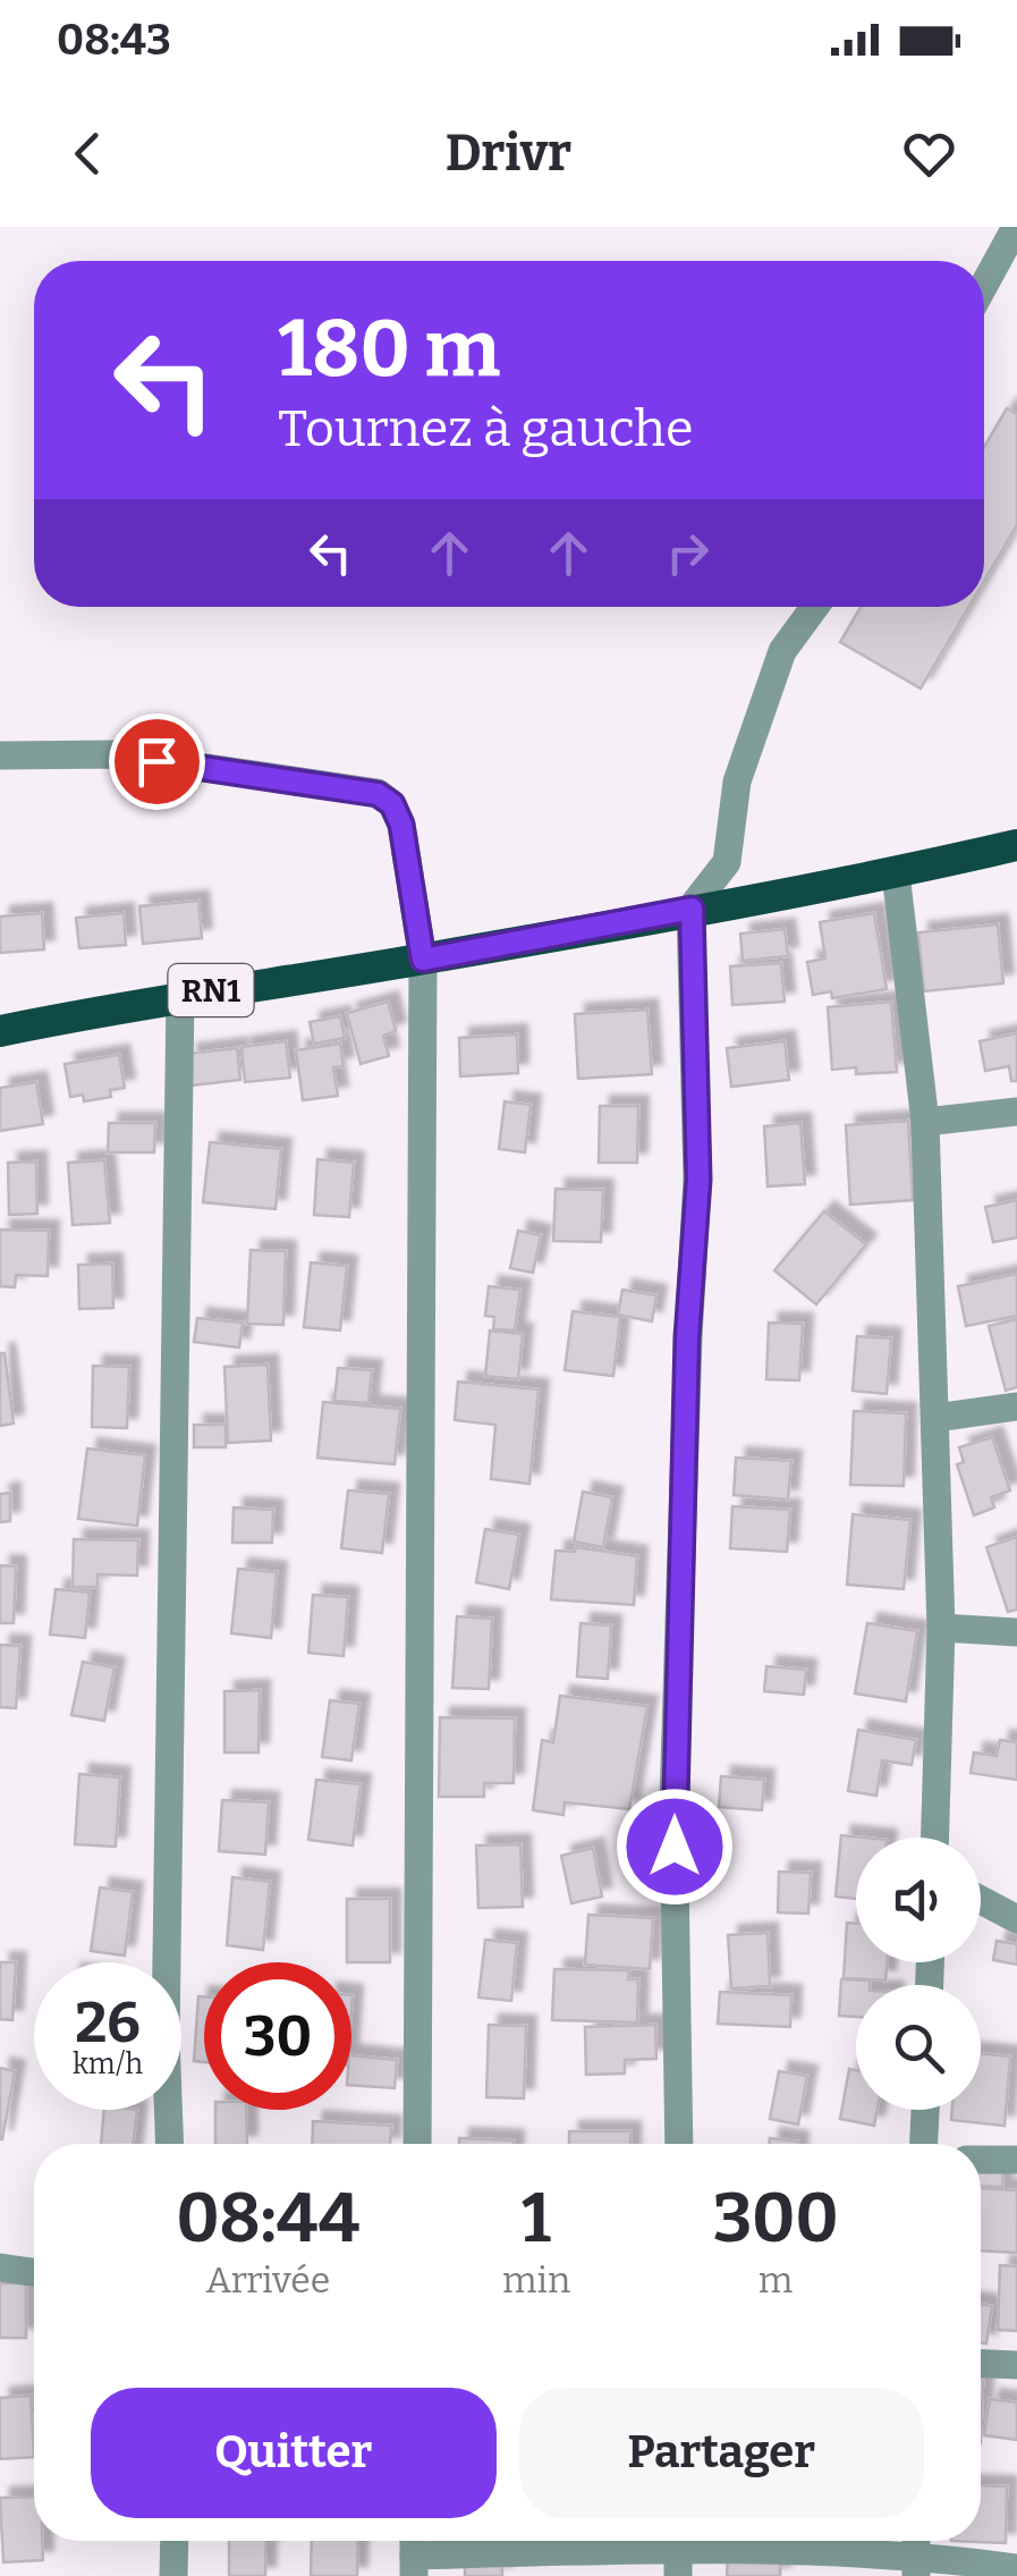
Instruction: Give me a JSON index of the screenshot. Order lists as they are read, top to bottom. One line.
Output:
{"streets":{"highway":["RN1"]},"page":{"status":"08:43","header":"Drivr","turn":["180 m","Tournez à gauche"],"speed":"26 km/h","limit":"30","eta":["08:44","Arrivée","1","min","300","m"],"buttons":["Quitter","Partager"]}}
